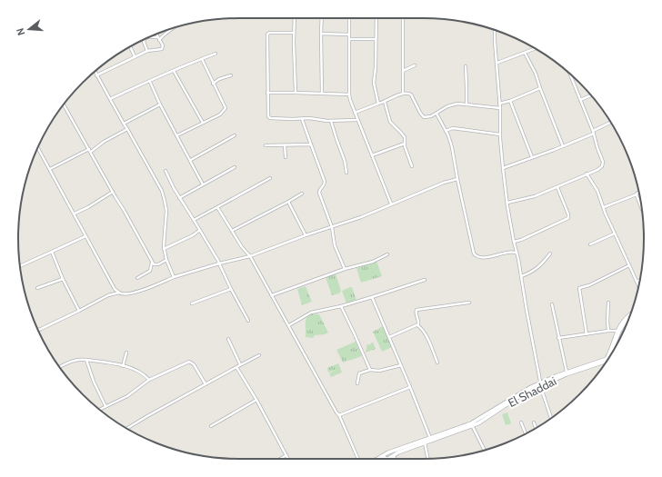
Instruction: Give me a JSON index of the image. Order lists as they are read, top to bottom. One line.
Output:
{"streets":{"street":["El Shaddai"]},"north":"left"}
